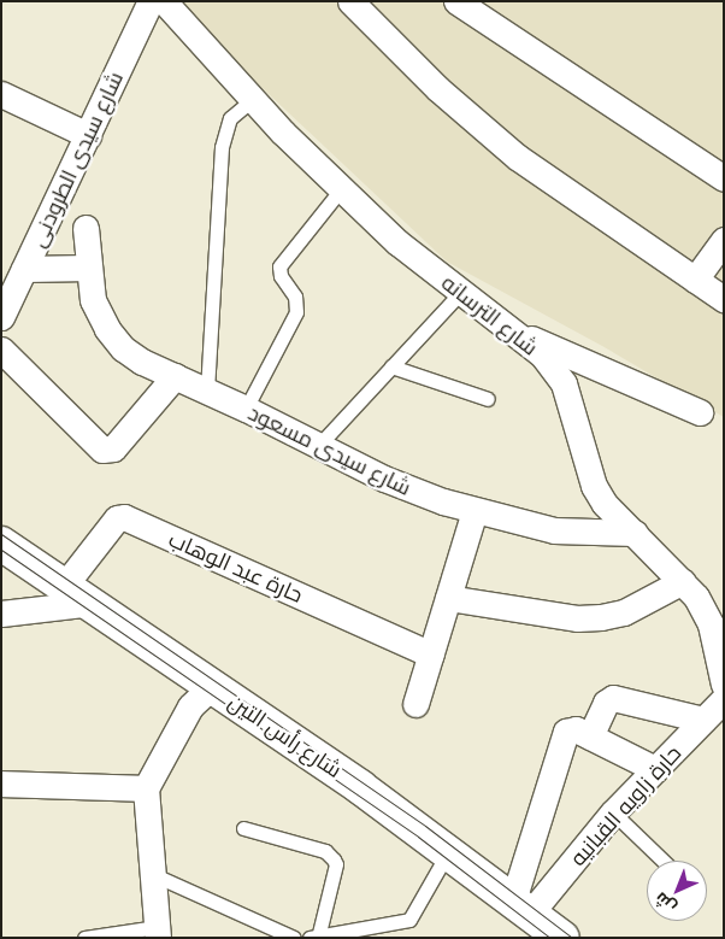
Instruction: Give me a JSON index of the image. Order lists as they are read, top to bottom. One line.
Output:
{"streets":{"street":["شارع سيدى الطرودنى","شارع الترسانه","شارع سيدى مسعود","حارة عبد الوهاب","شارع رأس التين","حارة زاويه القبانيه"]},"crossings":[["شارع الترسانه","شارع سيدى مسعود"],["حارة عبد الوهاب","شارع رأس التين"],["شارع رأس التين","حارة زاويه القبانيه"]],"north":"bottom left"}
